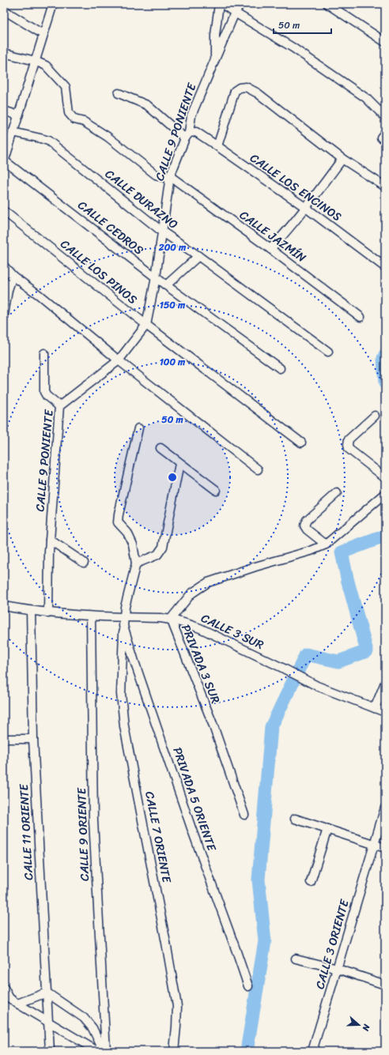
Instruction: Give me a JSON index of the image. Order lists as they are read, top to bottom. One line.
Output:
{"streets":{"street":["CALLE 9 PONIENTE","CALLE LOS ENCINOS","CALLE DURAZNO","CALLE CEDROS","CALLE JAZMÍN","CALLE LOS PINOS","CALLE 3 SUR","PRIVADA 3 SUR","PRIVADA 5 ORIENTE","CALLE 11 ORIENTE","CALLE 9 ORIENTE","CALLE 7 ORIENTE","CALLE 3 ORIENTE"]},"crossings":[["CALLE 9 PONIENTE","CALLE LOS ENCINOS"],["CALLE 9 PONIENTE","CALLE DURAZNO"],["CALLE 9 PONIENTE","CALLE CEDROS"],["CALLE 9 PONIENTE","CALLE JAZMÍN"],["CALLE 9 PONIENTE","CALLE LOS PINOS"],["CALLE 9 PONIENTE","CALLE 3 SUR"],["CALLE 3 SUR","PRIVADA 3 SUR"],["CALLE 3 SUR","PRIVADA 5 ORIENTE"],["CALLE 3 SUR","CALLE 11 ORIENTE"],["CALLE 3 SUR","CALLE 9 ORIENTE"],["CALLE 3 SUR","CALLE 7 ORIENTE"],["PRIVADA 5 ORIENTE","CALLE 7 ORIENTE"]],"scale_bar":"50 m","north":"right","rings":["200 m","150 m","100 m","50 m"]}
